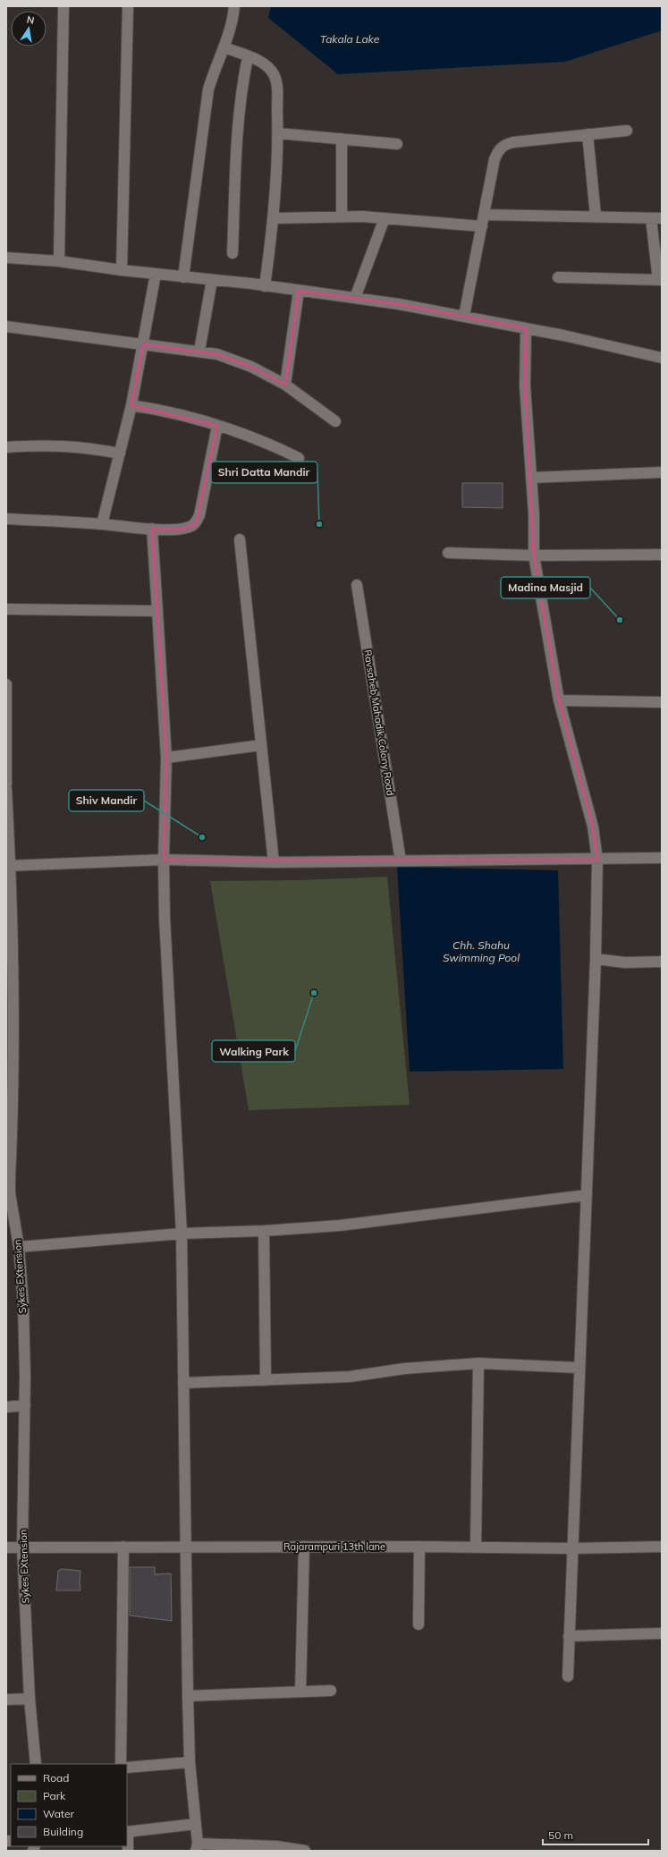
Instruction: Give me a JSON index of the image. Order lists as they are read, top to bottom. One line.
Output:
{"streets":{"street":["Ravsaheb Mahadik Colony Road","Sykes EXtension","Rajarampuri 13th lane"]},"crossings":[["Sykes EXtension","Rajarampuri 13th lane"]],"water":["Takala Lake","Chh. Shahu Swimming Pool"],"places":["Shri Datta Mandir","Madina Masjid","Shiv Mandir","Walking Park"],"legend":["Road","Park","Water","Building"],"scale_bar":"50 m","north":"top"}
